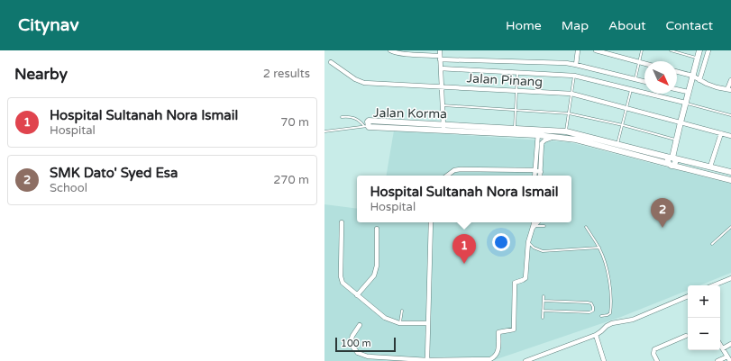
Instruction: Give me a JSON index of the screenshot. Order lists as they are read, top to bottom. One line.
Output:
{"streets":{"street":["Jalan Pinang","Jalan Korma"]},"scale_bar":"100 m","north":"bottom right","page":{"header":"Citynav","nav":["Home","Map","About","Contact"],"heading":["Nearby","2 results"],"list":[{"mark":"1","name":"Hospital Sultanah Nora Ismail","note":"Hospital","value":"70 m"},{"mark":"2","name":"SMK Dato' Syed Esa","note":"School","value":"270 m"}],"popup":["Hospital Sultanah Nora Ismail","Hospital"],"pins":["2","1"],"map_buttons":["+","−"],"scale":"100 m"}}
